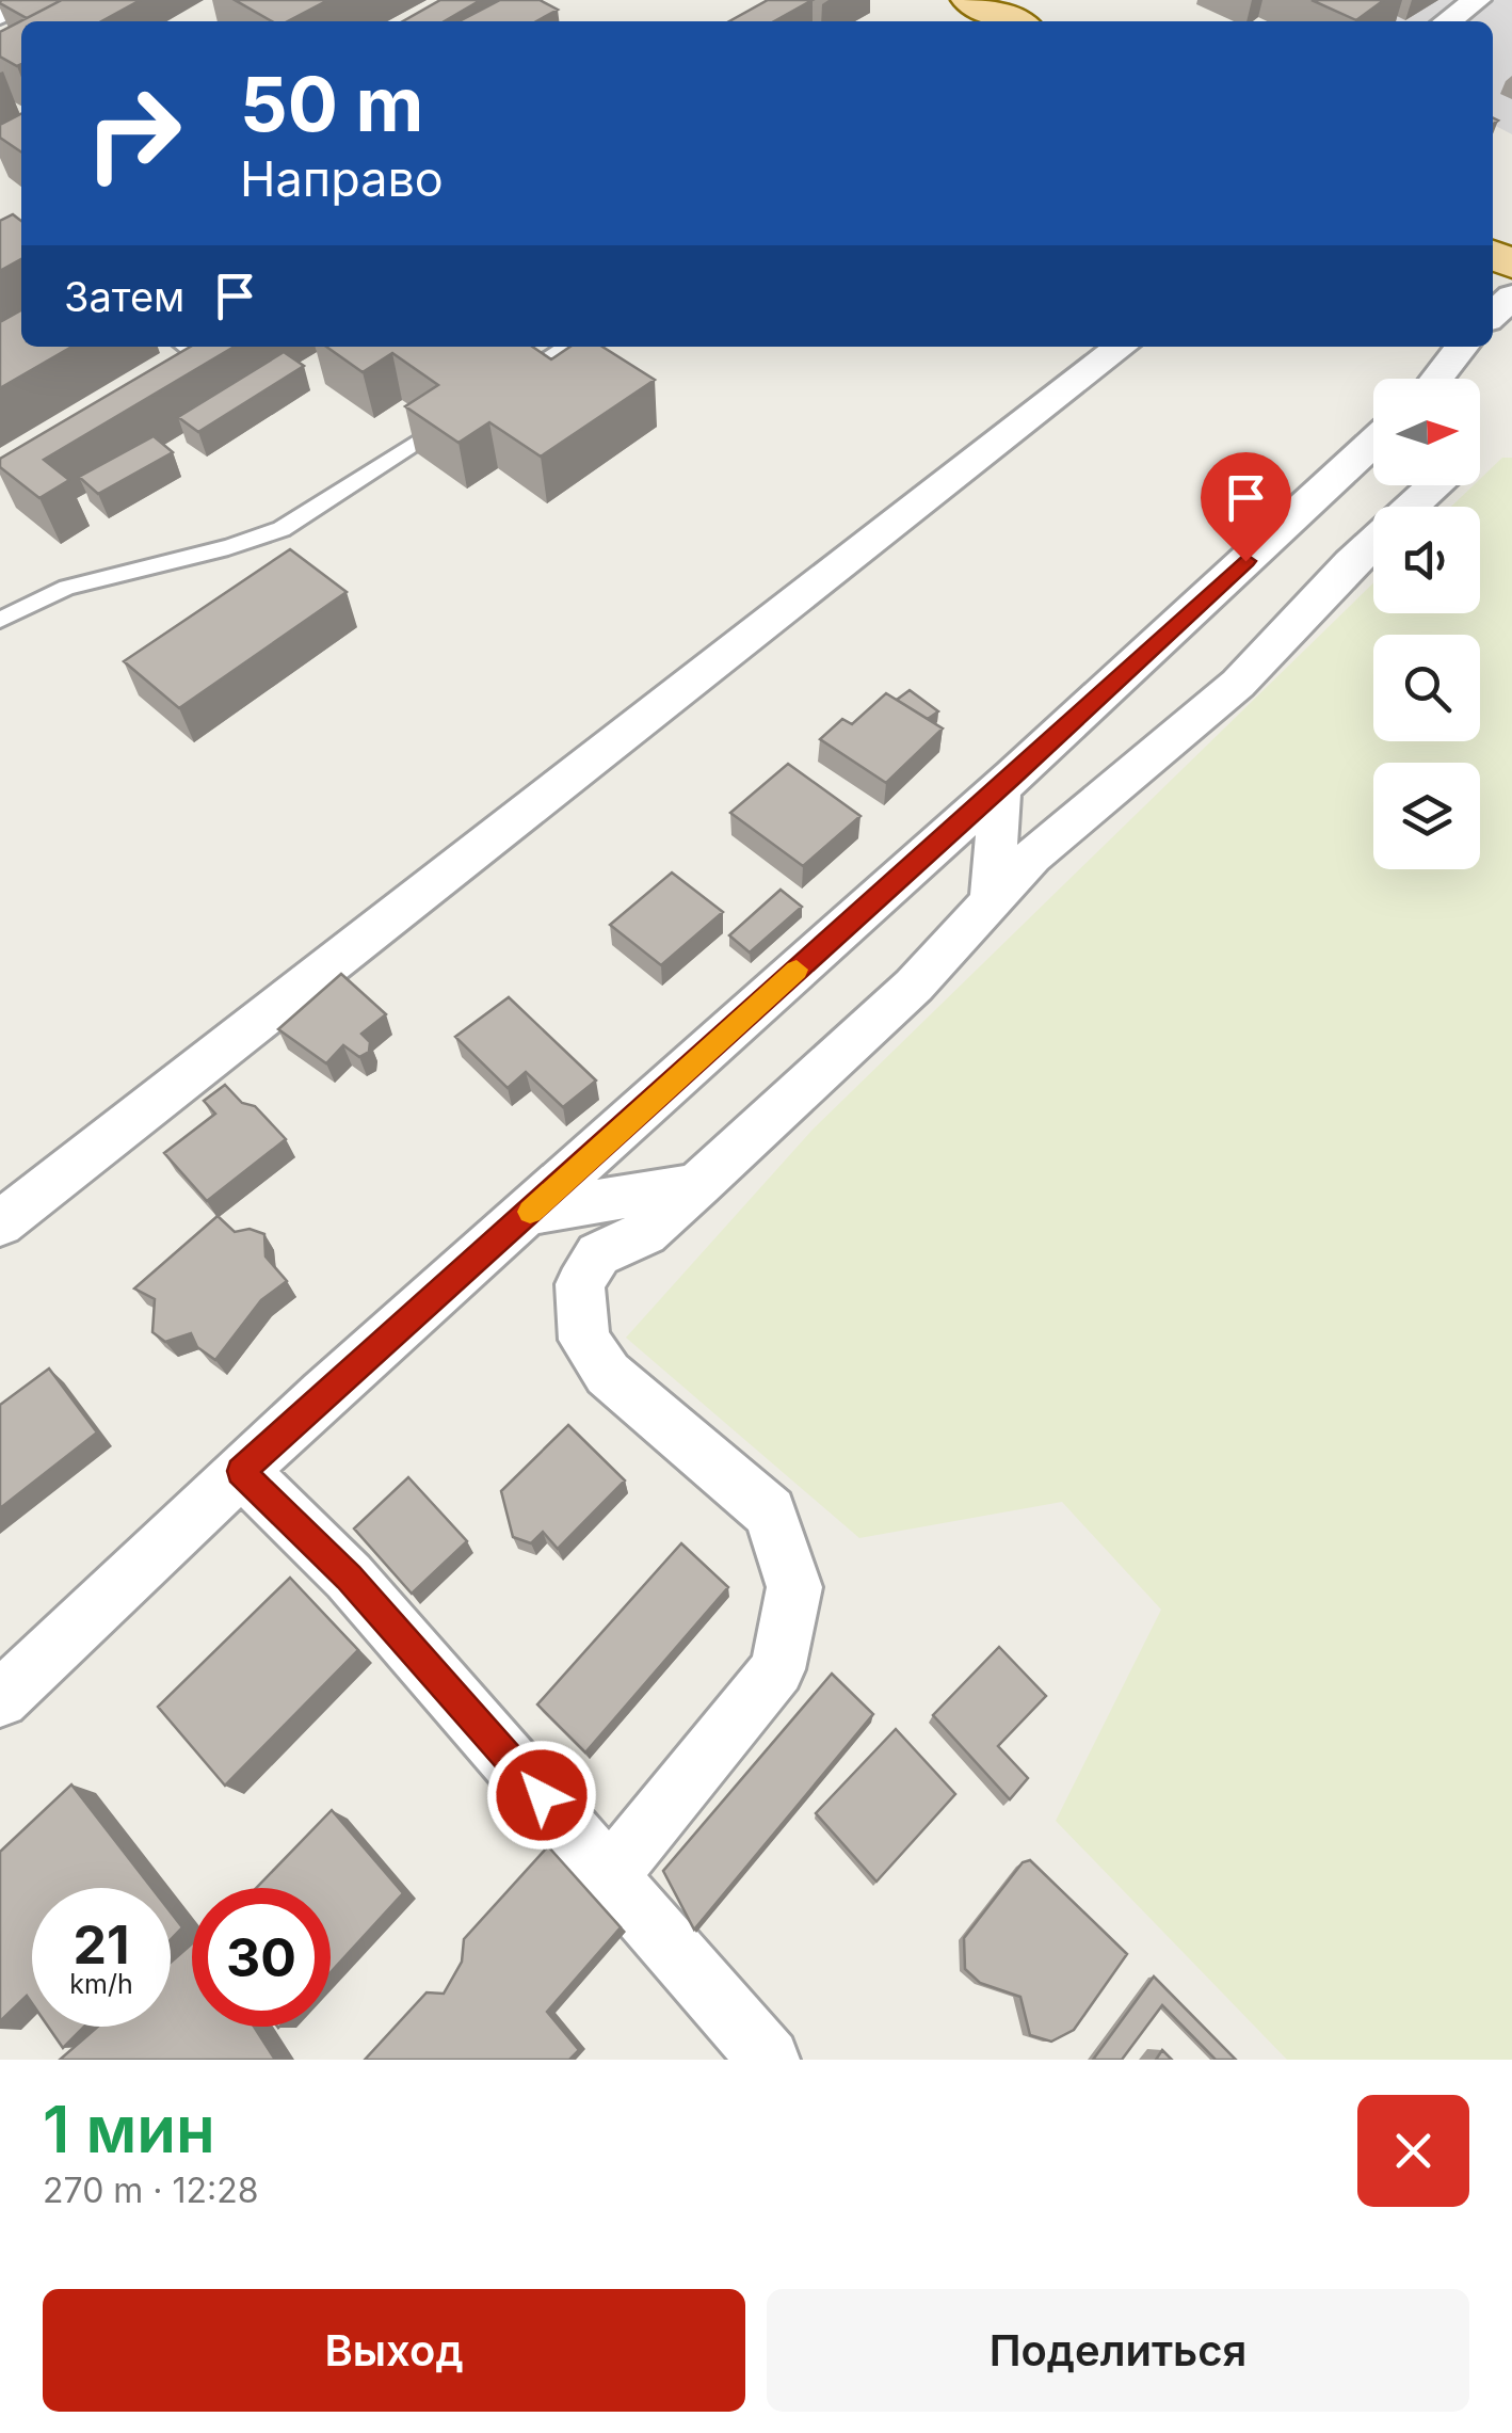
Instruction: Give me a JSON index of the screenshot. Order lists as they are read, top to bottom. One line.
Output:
{"north":"right","page":{"turn":["50 m","Направо"],"then":"Затем","speed":"21 km/h","limit":"30","heading":["1 мин","270 m · 12:28"],"buttons":["Выход","Поделиться"]}}
